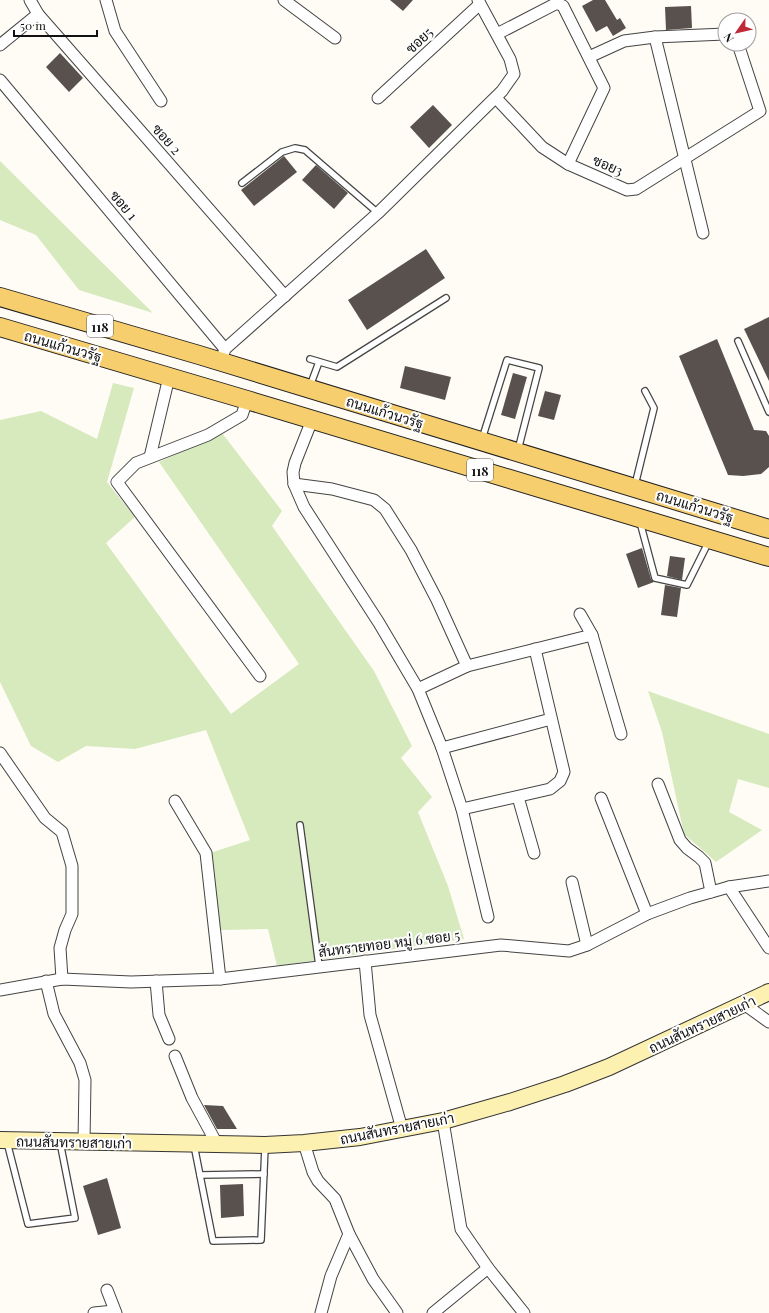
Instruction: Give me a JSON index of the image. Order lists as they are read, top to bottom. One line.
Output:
{"streets":{"main road":["118","ถนนแก้วนวรัฐ","ถนนสันทรายสายเก่า"],"street":["ซอย5","ซอย 2","ซอย3","ซอย 1","สันทรายทอย หมู่ 6 ซอย 5"]},"crossings":[["ซอย 1","ถนนแก้วนวรัฐ"]],"scale_bar":"50 m","north":"bottom left"}
